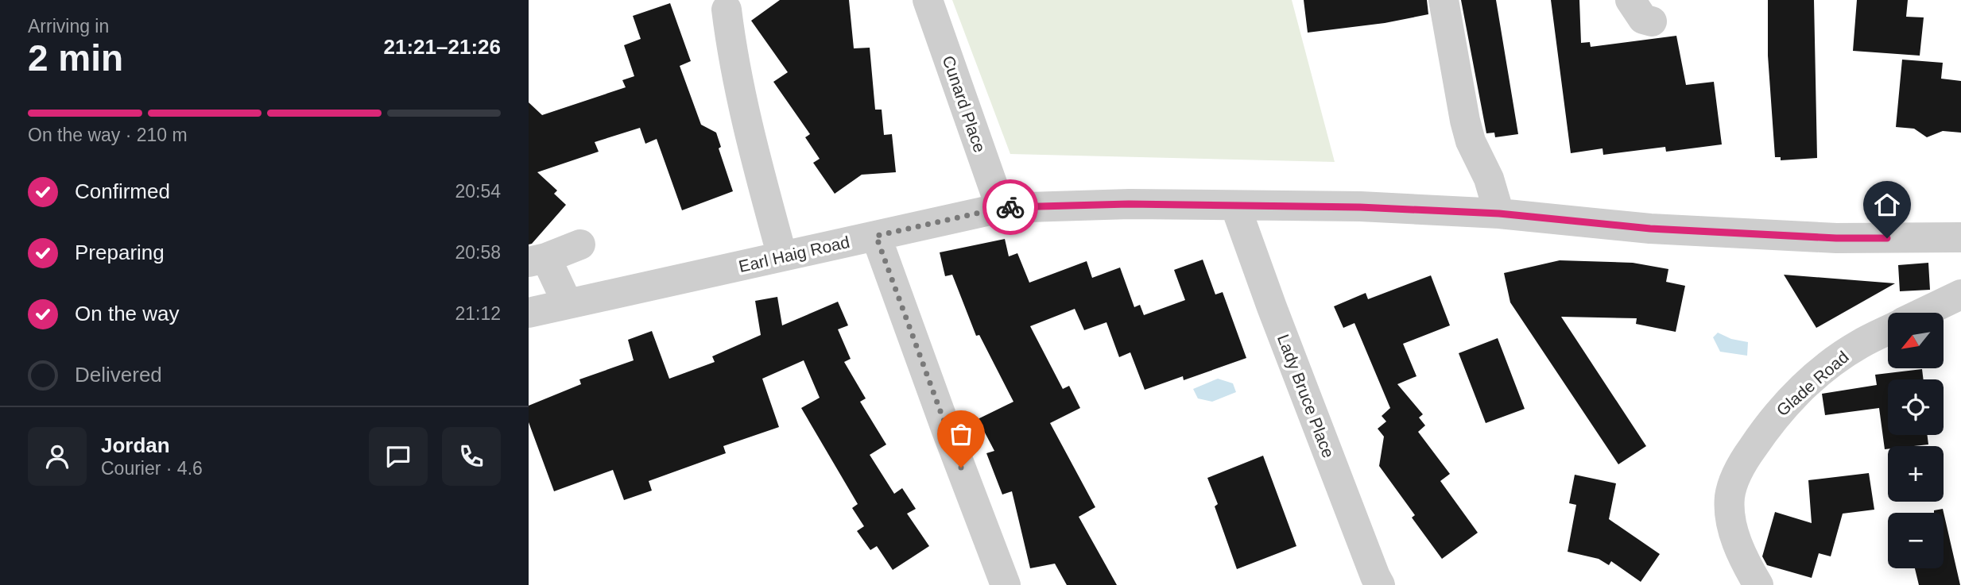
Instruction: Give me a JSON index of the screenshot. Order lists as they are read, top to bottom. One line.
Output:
{"streets":{"street":["Cunard Place","Earl Haig Road","Glade Road","Lady Bruce Place"]},"crossings":[["Cunard Place","Earl Haig Road"],["Earl Haig Road","Lady Bruce Place"]],"north":"bottom left","page":{"heading":["2 min","Arriving in","21:21–21:26"],"panel":["Jordan","Courier · 4.6"],"bar":"On the way · 210 m","list":[["Confirmed","20:54"],["Preparing","20:58"],["On the way","21:12"],"Delivered"],"map_buttons":["+","−"]}}
